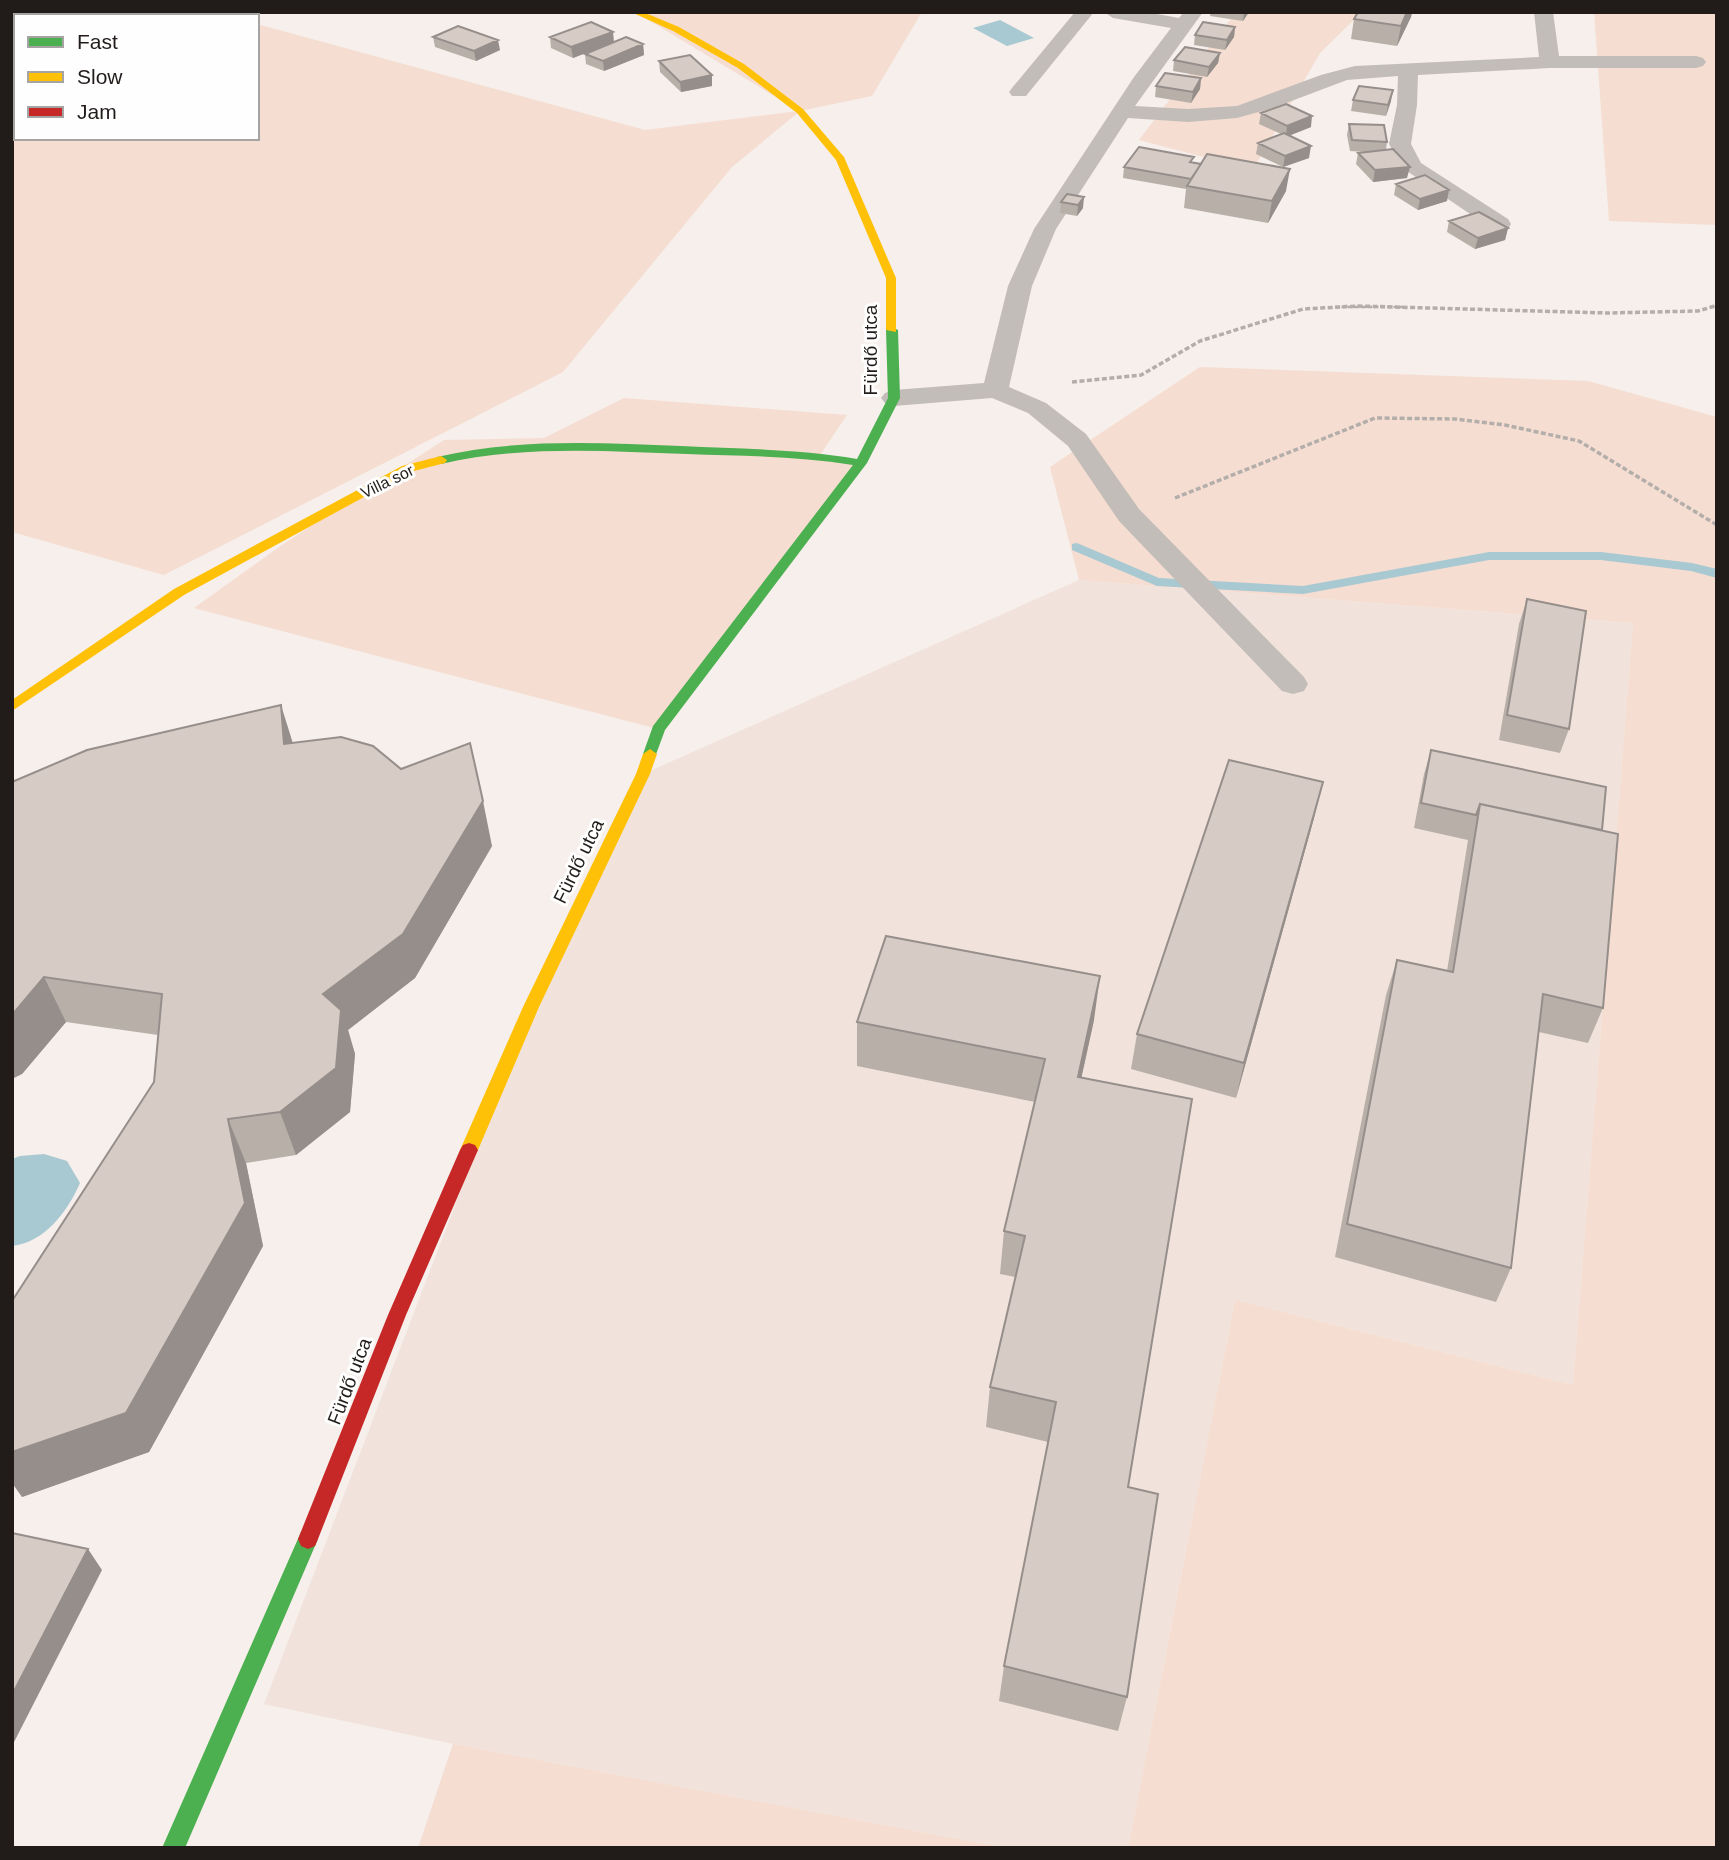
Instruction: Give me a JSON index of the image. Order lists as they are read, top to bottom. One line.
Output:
{"streets":{"street":["Fürdő utca","Villa sor"]},"crossings":[["Fürdő utca","Villa sor"]],"legend":["Fast","Slow","Jam"]}
